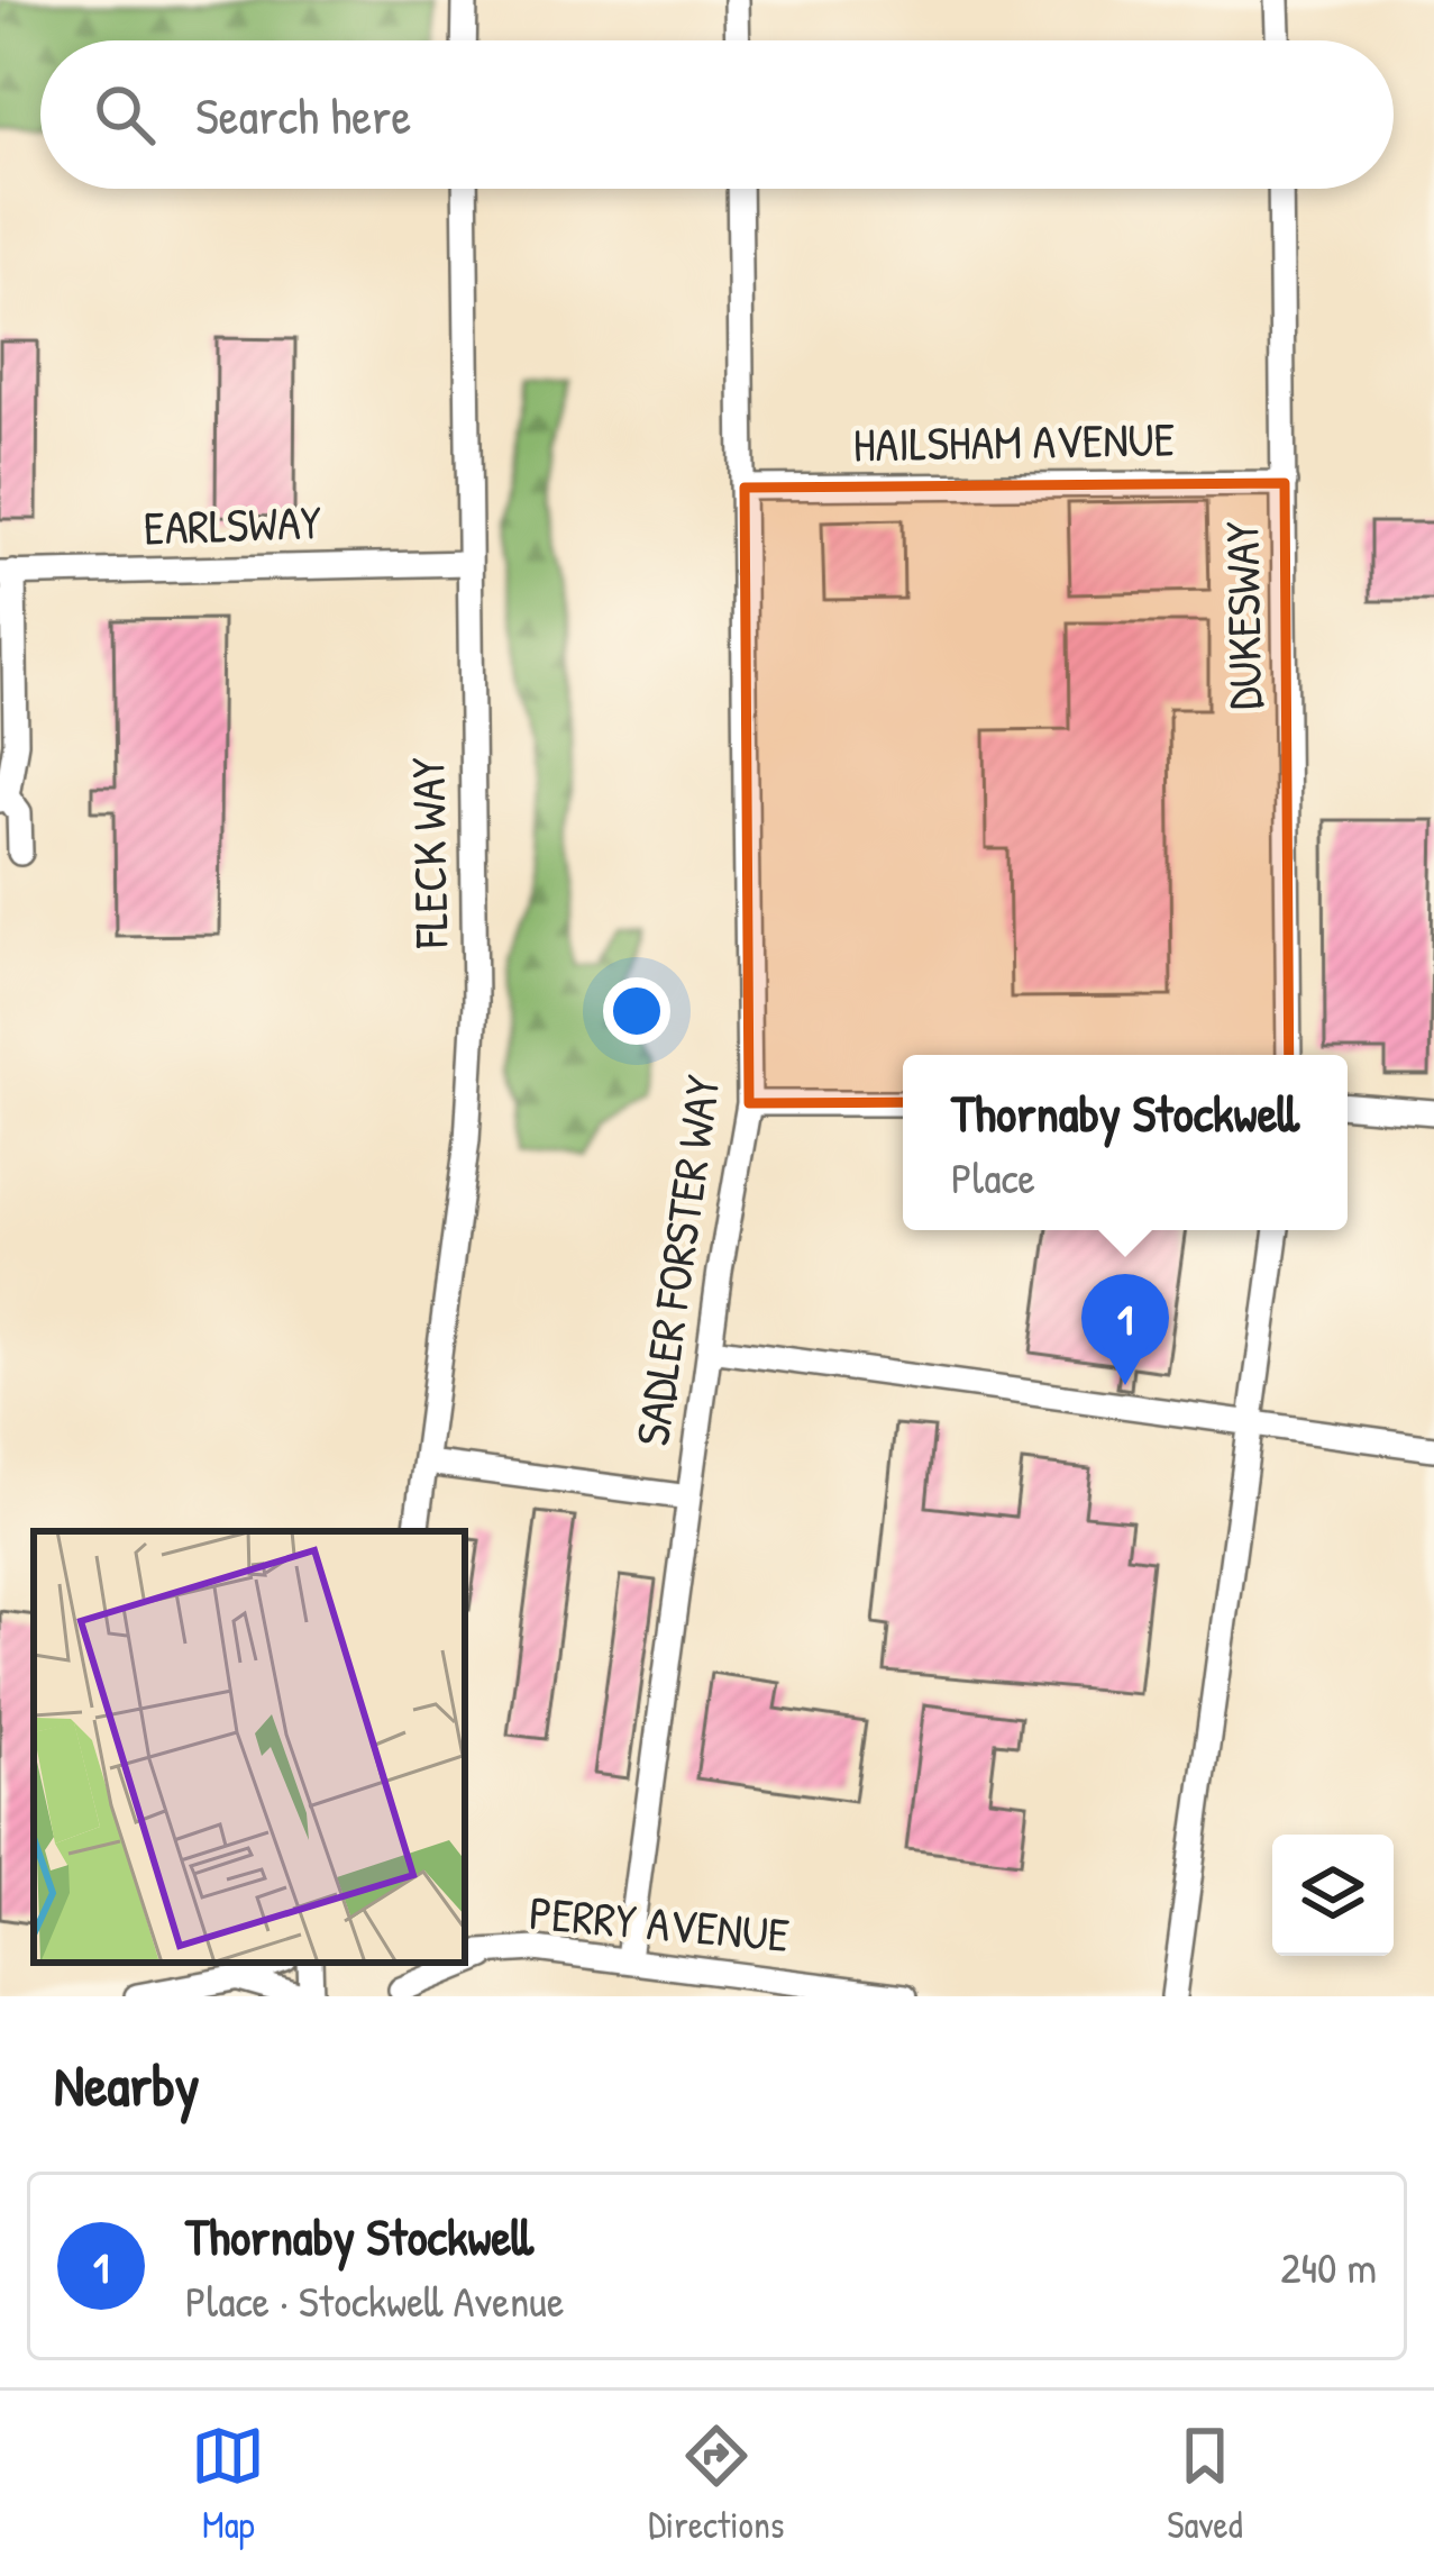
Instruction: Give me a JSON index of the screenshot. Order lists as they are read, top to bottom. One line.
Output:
{"streets":{"street":["HAILSHAM AVENUE","EARLSWAY","DUKESWAY","FLECK WAY","SADLER FORSTER WAY","PERRY AVENUE"]},"crossings":[["HAILSHAM AVENUE","DUKESWAY"],["HAILSHAM AVENUE","SADLER FORSTER WAY"],["EARLSWAY","FLECK WAY"],["SADLER FORSTER WAY","PERRY AVENUE"]],"page":{"search":"Search here","popup":["Thornaby Stockwell","Place"],"pins":"1","heading":"Nearby","list":[{"mark":"1","name":"Thornaby Stockwell","note":"Place · Stockwell Avenue","value":"240 m"}],"nav":["Map","Directions","Saved"]}}
